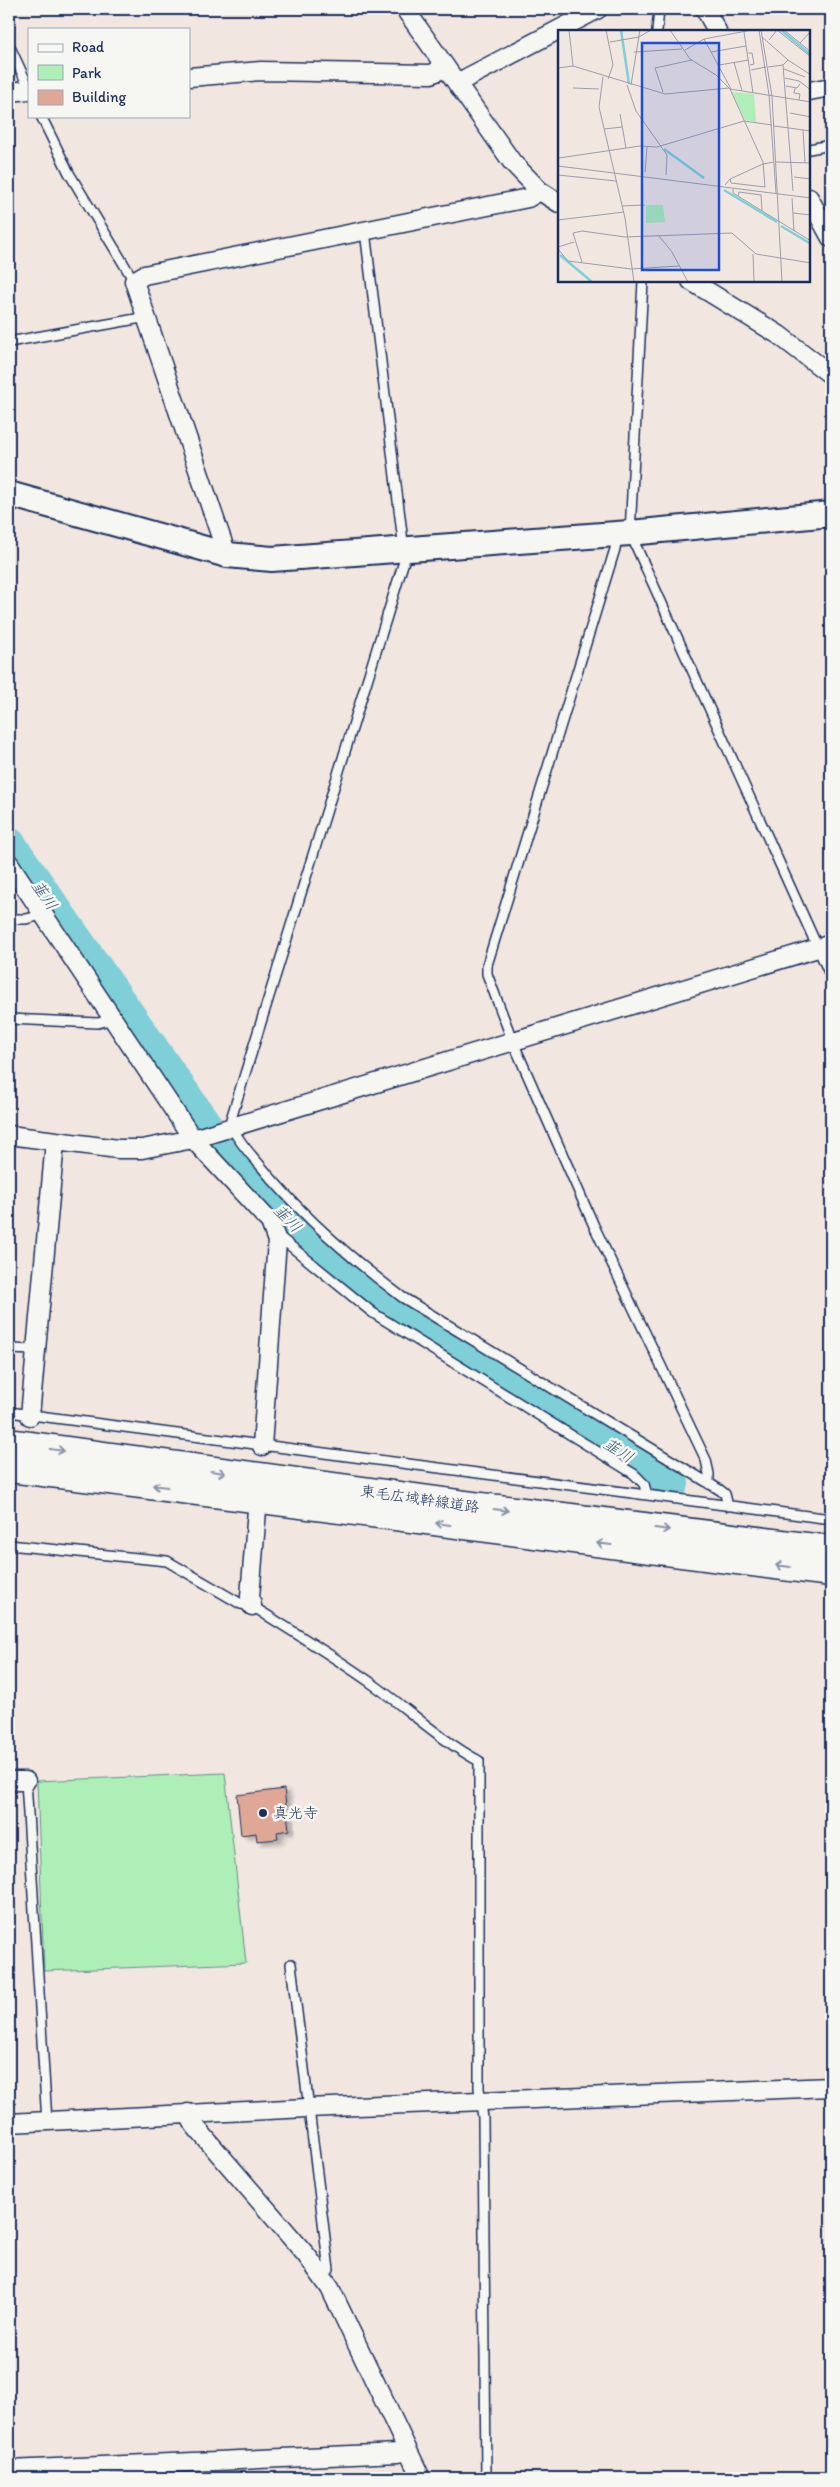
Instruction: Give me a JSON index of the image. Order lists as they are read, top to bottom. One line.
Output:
{"streets":{"highway":["東毛広域幹線道路"]},"water":["韮川"],"places":["真光寺"],"legend":["Road","Park","Building"]}
